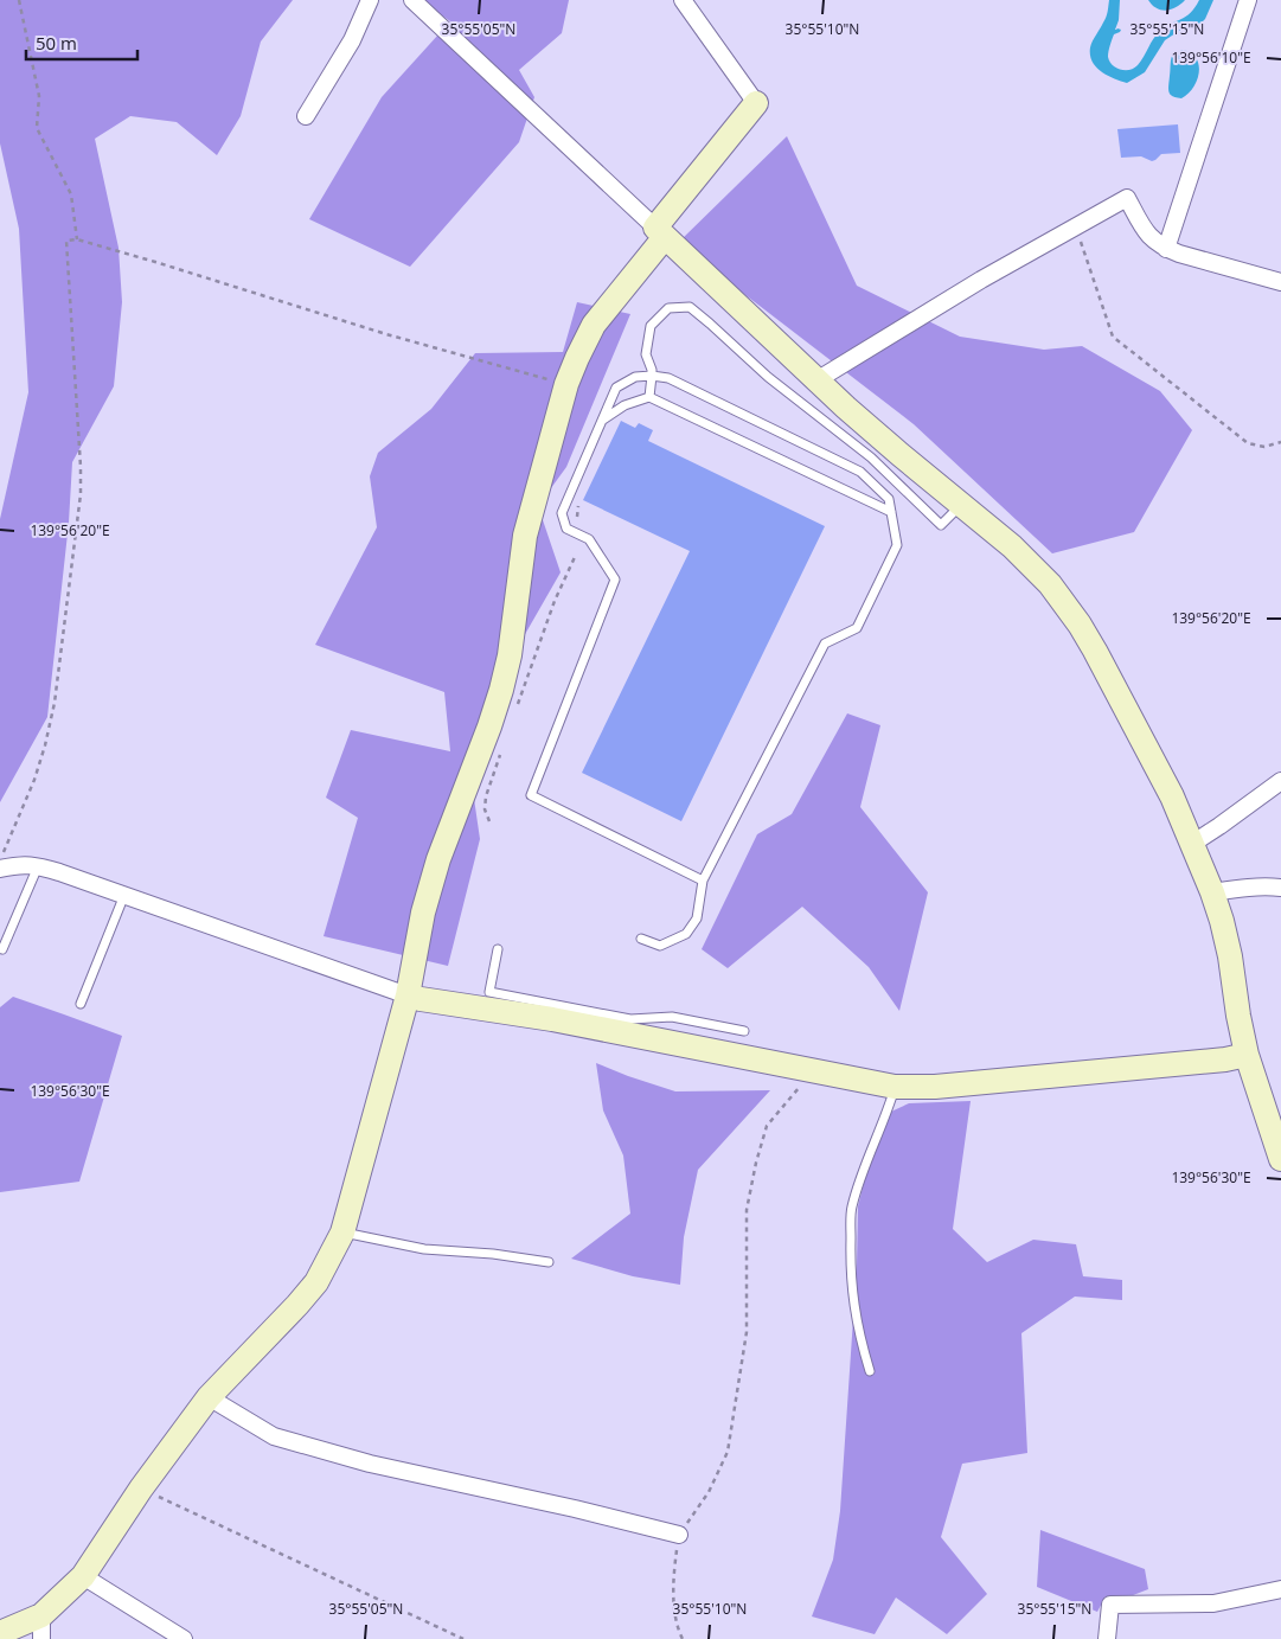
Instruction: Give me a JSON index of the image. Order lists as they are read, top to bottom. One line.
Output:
{"scale_bar":"50 m","coordinates":["35°55'05\"N","35°55'10\"N","35°55'15\"N","139°56'10\"E","139°56'20\"E","139°56'30\"E"]}
